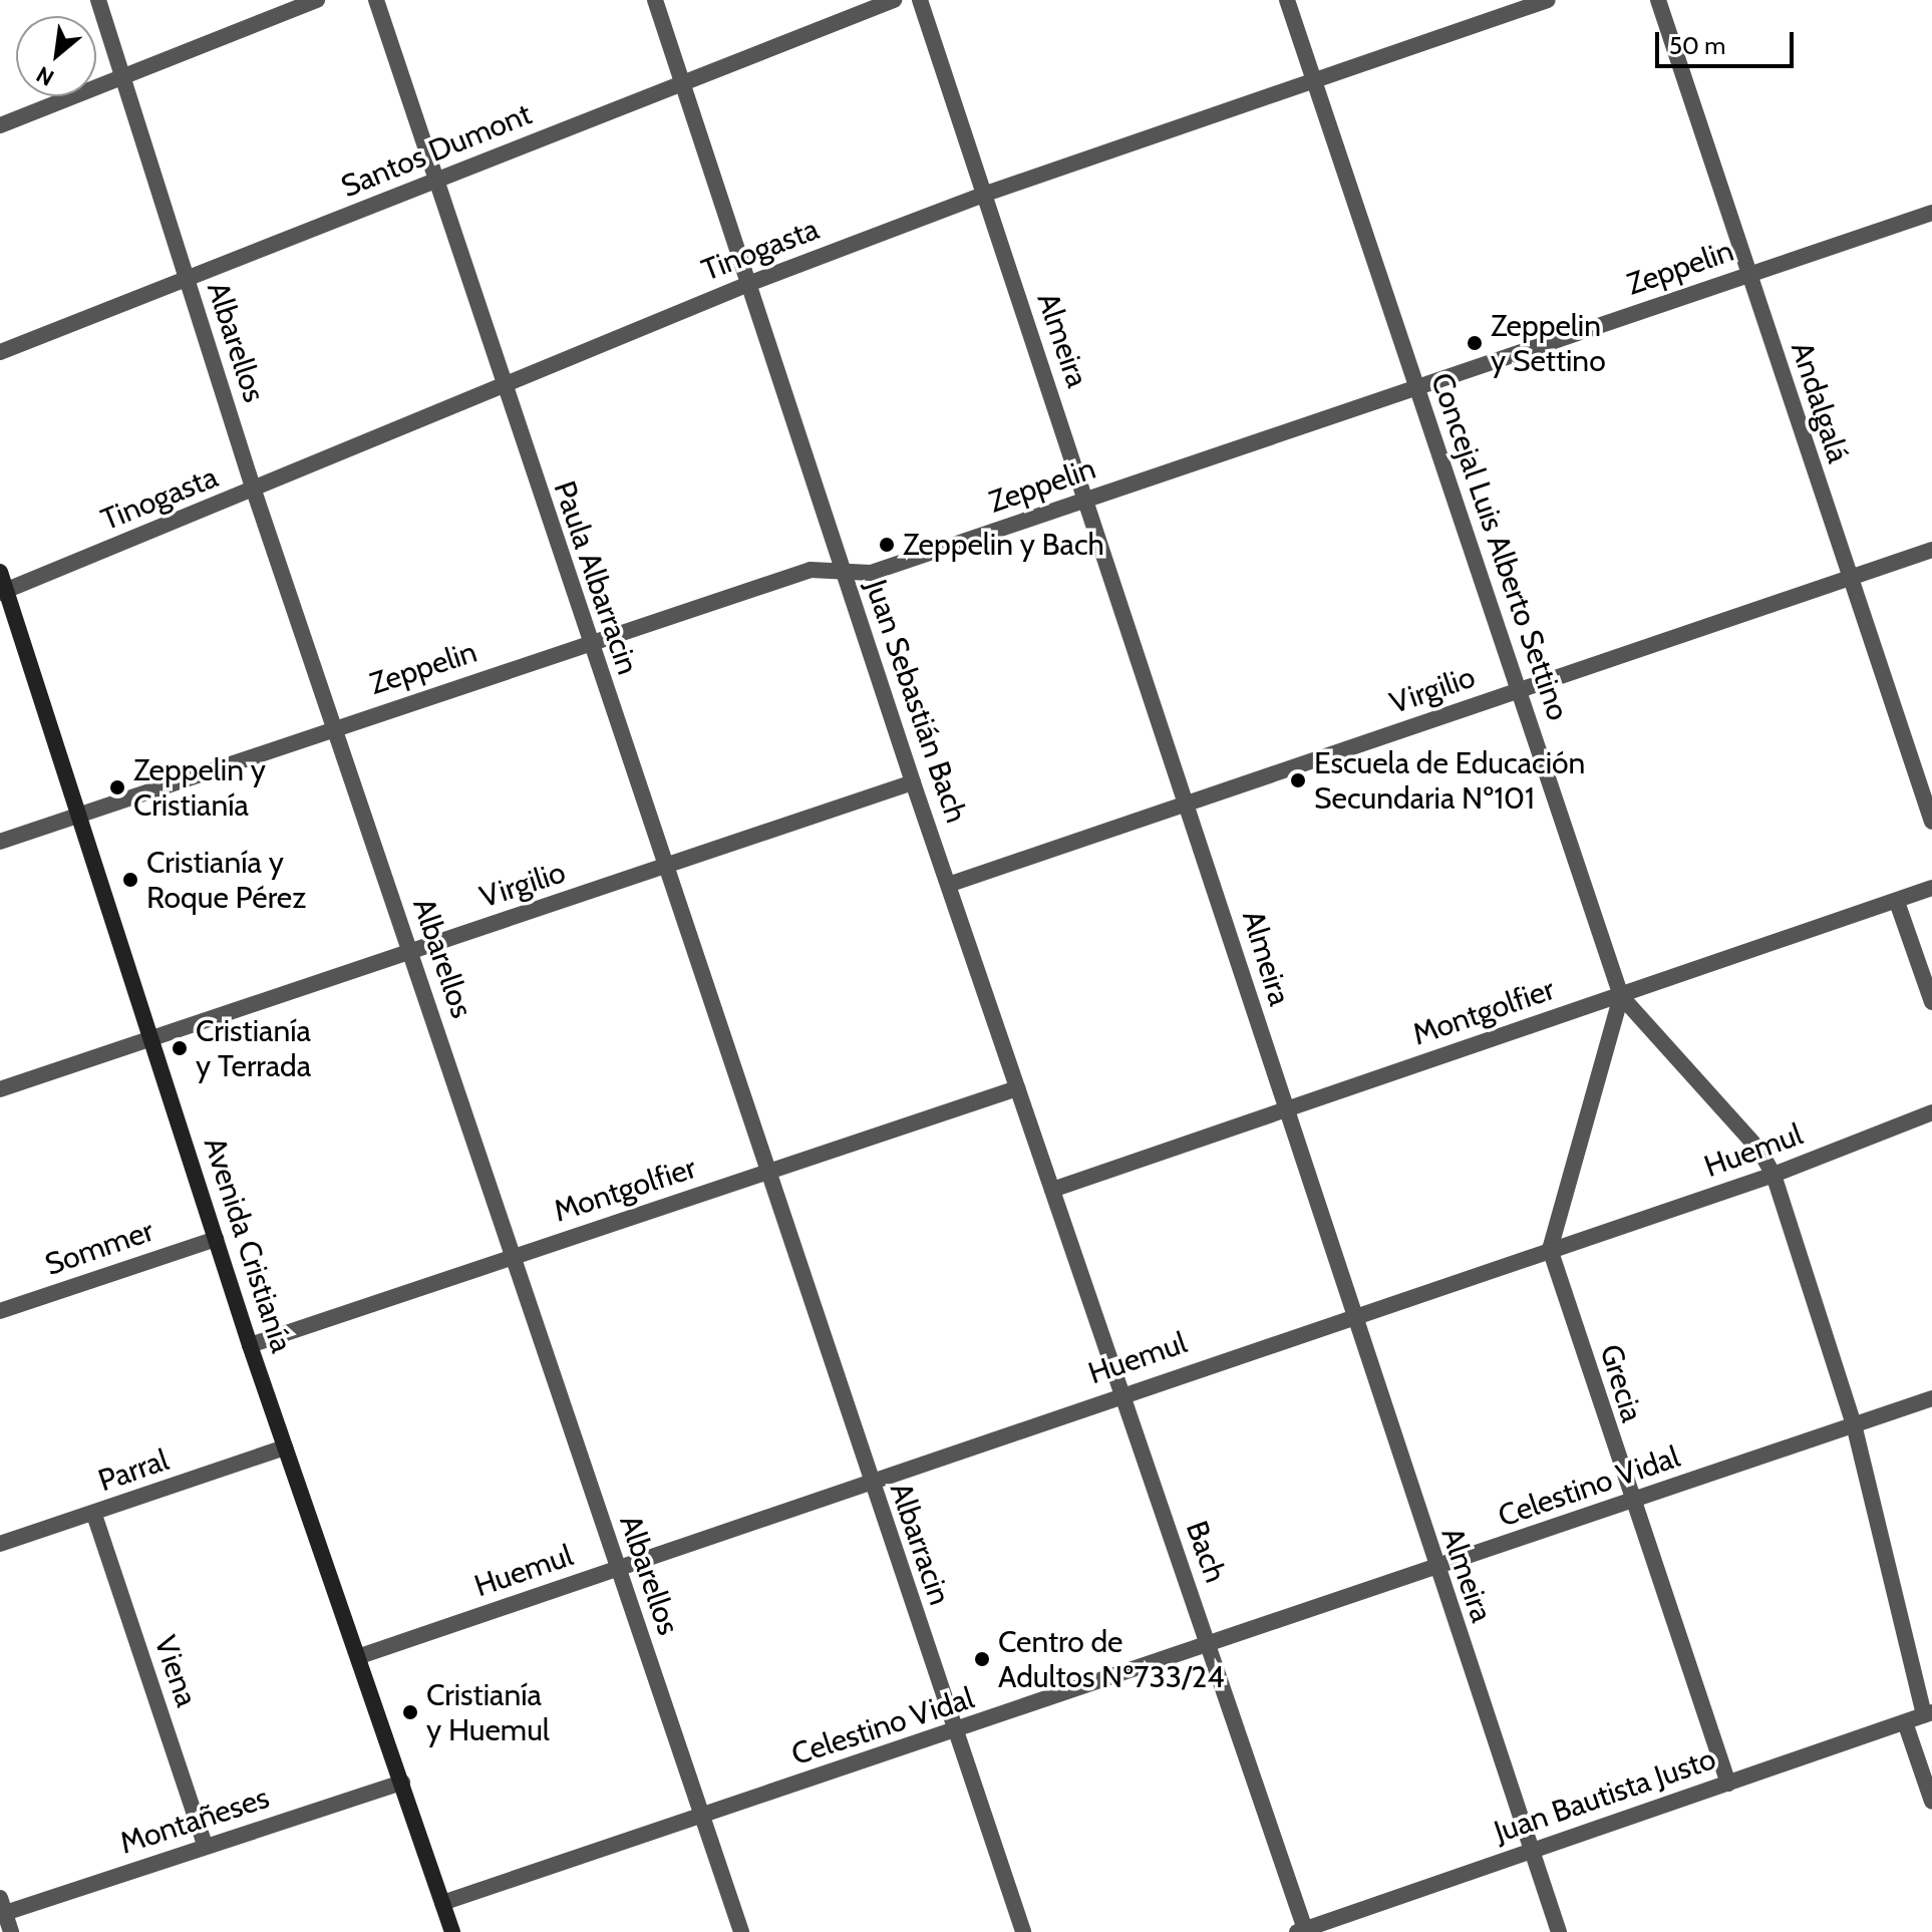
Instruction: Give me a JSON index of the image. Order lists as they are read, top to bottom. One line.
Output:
{"streets":{"main road":["Avenida Cristianía"],"street":["Santos Dumont","Tinogasta","Zeppelin","Almeira","Albarellos","Andalgalá","Concejal Luis Alberto Settino","Paula Albarracin","Virgilio","Juan Sebastián Bach","Montgolfier","Huemul","Sommer","Grecia","Parral","Celestino Vidal","Albarracin","Bach","Viena","Juan Bautista Justo","Montañeses"]},"crossings":[["Santos Dumont","Albarellos"],["Santos Dumont","Paula Albarracin"],["Santos Dumont","Juan Sebastián Bach"],["Tinogasta","Almeira"],["Tinogasta","Albarellos"],["Tinogasta","Concejal Luis Alberto Settino"],["Tinogasta","Paula Albarracin"],["Tinogasta","Juan Sebastián Bach"],["Tinogasta","Avenida Cristianía"],["Zeppelin","Almeira"],["Zeppelin","Albarellos"],["Zeppelin","Andalgalá"],["Zeppelin","Concejal Luis Alberto Settino"],["Zeppelin","Paula Albarracin"],["Zeppelin","Juan Sebastián Bach"],["Zeppelin","Avenida Cristianía"],["Almeira","Virgilio"],["Almeira","Montgolfier"],["Almeira","Huemul"],["Almeira","Celestino Vidal"],["Almeira","Juan Bautista Justo"],["Albarellos","Virgilio"],["Albarellos","Montgolfier"],["Albarellos","Huemul"],["Albarellos","Celestino Vidal"],["Andalgalá","Virgilio"],["Concejal Luis Alberto Settino","Virgilio"],["Concejal Luis Alberto Settino","Montgolfier"],["Concejal Luis Alberto Settino","Huemul"],["Concejal Luis Alberto Settino","Celestino Vidal"],["Concejal Luis Alberto Settino","Juan Bautista Justo"],["Paula Albarracin","Virgilio"],["Paula Albarracin","Montgolfier"],["Paula Albarracin","Albarracin"],["Virgilio","Juan Sebastián Bach"],["Virgilio","Avenida Cristianía"],["Juan Sebastián Bach","Montgolfier"],["Juan Sebastián Bach","Bach"],["Montgolfier","Avenida Cristianía"],["Montgolfier","Albarracin"],["Montgolfier","Bach"],["Huemul","Avenida Cristianía"],["Huemul","Grecia"],["Huemul","Albarracin"],["Huemul","Bach"],["Avenida Cristianía","Sommer"],["Avenida Cristianía","Parral"],["Avenida Cristianía","Celestino Vidal"],["Avenida Cristianía","Montañeses"],["Grecia","Celestino Vidal"],["Grecia","Juan Bautista Justo"],["Parral","Viena"],["Celestino Vidal","Albarracin"],["Celestino Vidal","Bach"],["Bach","Juan Bautista Justo"],["Viena","Montañeses"]],"places":["Zeppelin y Settino","Zeppelin y Bach","Escuela de Educación Secundaria Nº101","Zeppelin y Cristianía","Cristianía y Roque Pérez","Cristianía y Terrada","Centro de Adultos Nº733/24","Cristianía y Huemul"],"scale_bar":"50 m","north":"bottom left"}
